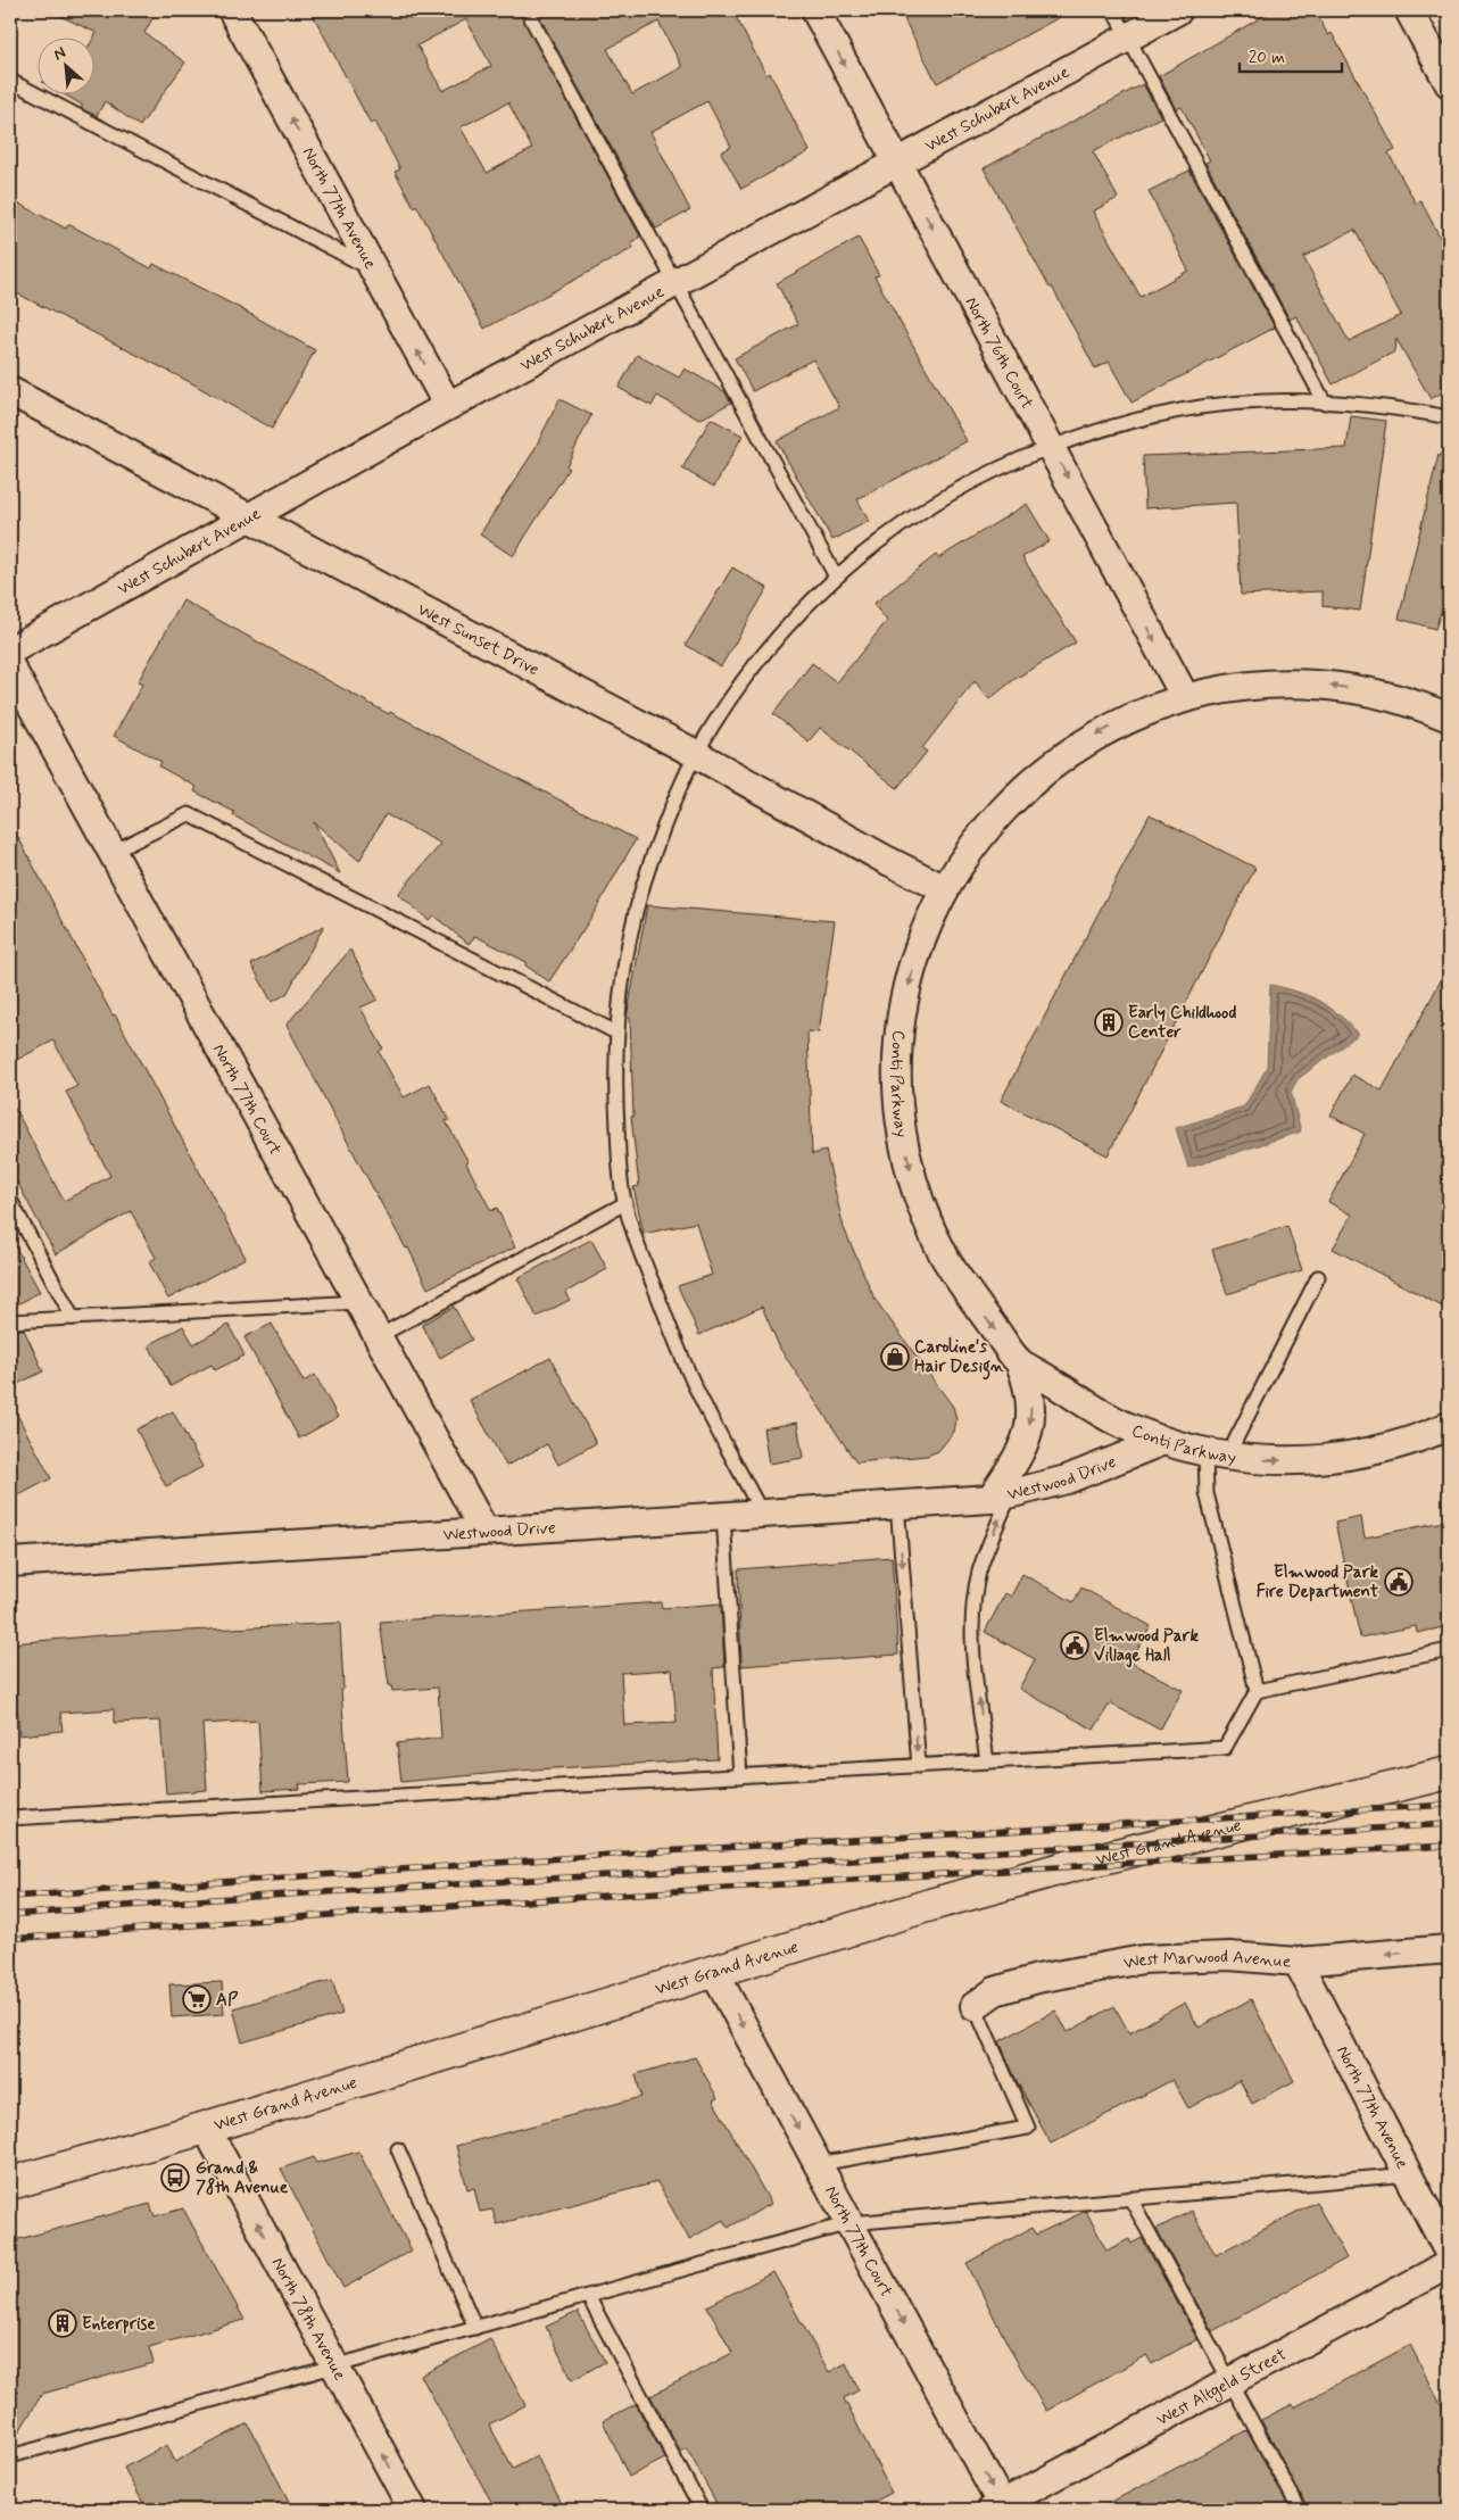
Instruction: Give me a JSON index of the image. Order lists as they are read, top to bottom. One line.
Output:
{"streets":{"main road":["West Grand Avenue"],"street":["West Schubert Avenue","North 77th Avenue","North 76th Court","West Sunset Drive","Conti Parkway","North 77th Court","Westwood Drive","West Marwood Avenue","North 78th Avenue","West Altgeld Street"]},"crossings":[["West Schubert Avenue","North 77th Avenue"],["West Schubert Avenue","North 76th Court"],["West Schubert Avenue","West Sunset Drive"],["North 77th Avenue","West Marwood Avenue"],["North 76th Court","Conti Parkway"],["West Sunset Drive","Conti Parkway"],["Conti Parkway","Westwood Drive"],["North 77th Court","Westwood Drive"],["North 77th Court","West Grand Avenue"],["North 77th Court","West Altgeld Street"],["West Grand Avenue","North 78th Avenue"]],"one_way":["North 77th Avenue","North 76th Court","North 78th Avenue"],"places":{"building":["Early Childhood Center","Enterprise"],"shop":["Caroline's Hair Design"],"public building":["Elmwood Park Fire Department","Elmwood Park Village Hall"],"supermarket":["AP"],"bus stop":["Grand & 78th Avenue"]},"scale_bar":"20 m","north":"top left"}
